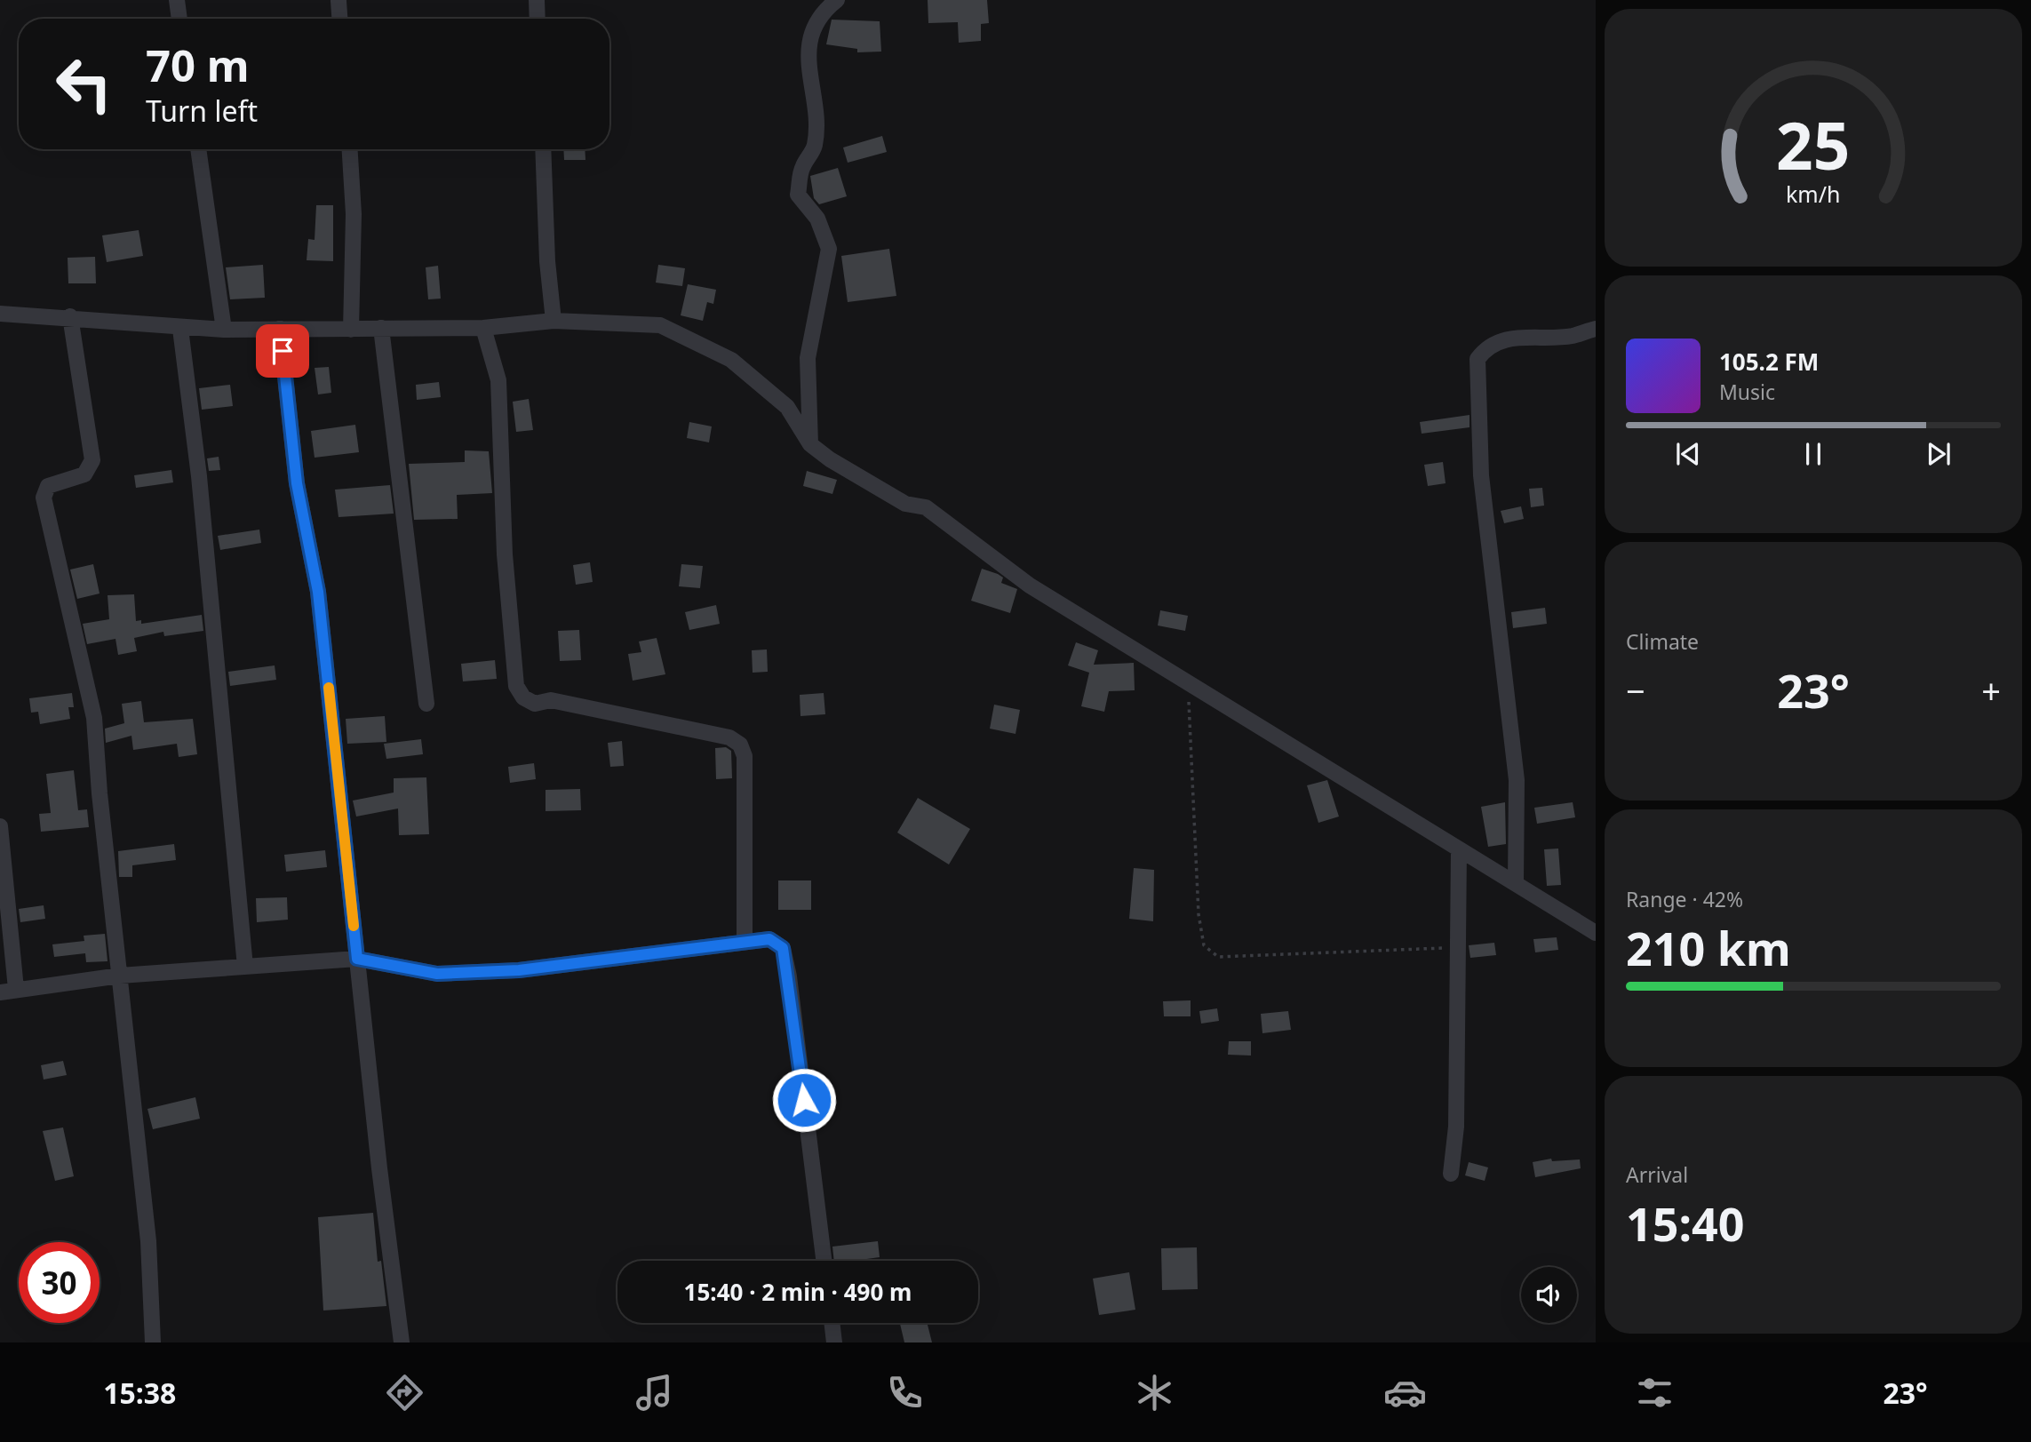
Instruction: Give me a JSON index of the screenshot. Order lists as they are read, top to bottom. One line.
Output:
{"page":{"turn":["70 m","Turn left"],"song":["105.2 FM","Music"],"tile":["Climate",["Range · 42%","210 km"],["Arrival","15:40"]],"heat":["−","23°","+"],"limit":"30","trip":"15:40 · 2 min · 490 m","tabs":["15:38","23°"],"gauge":["25","km/h"]}}
